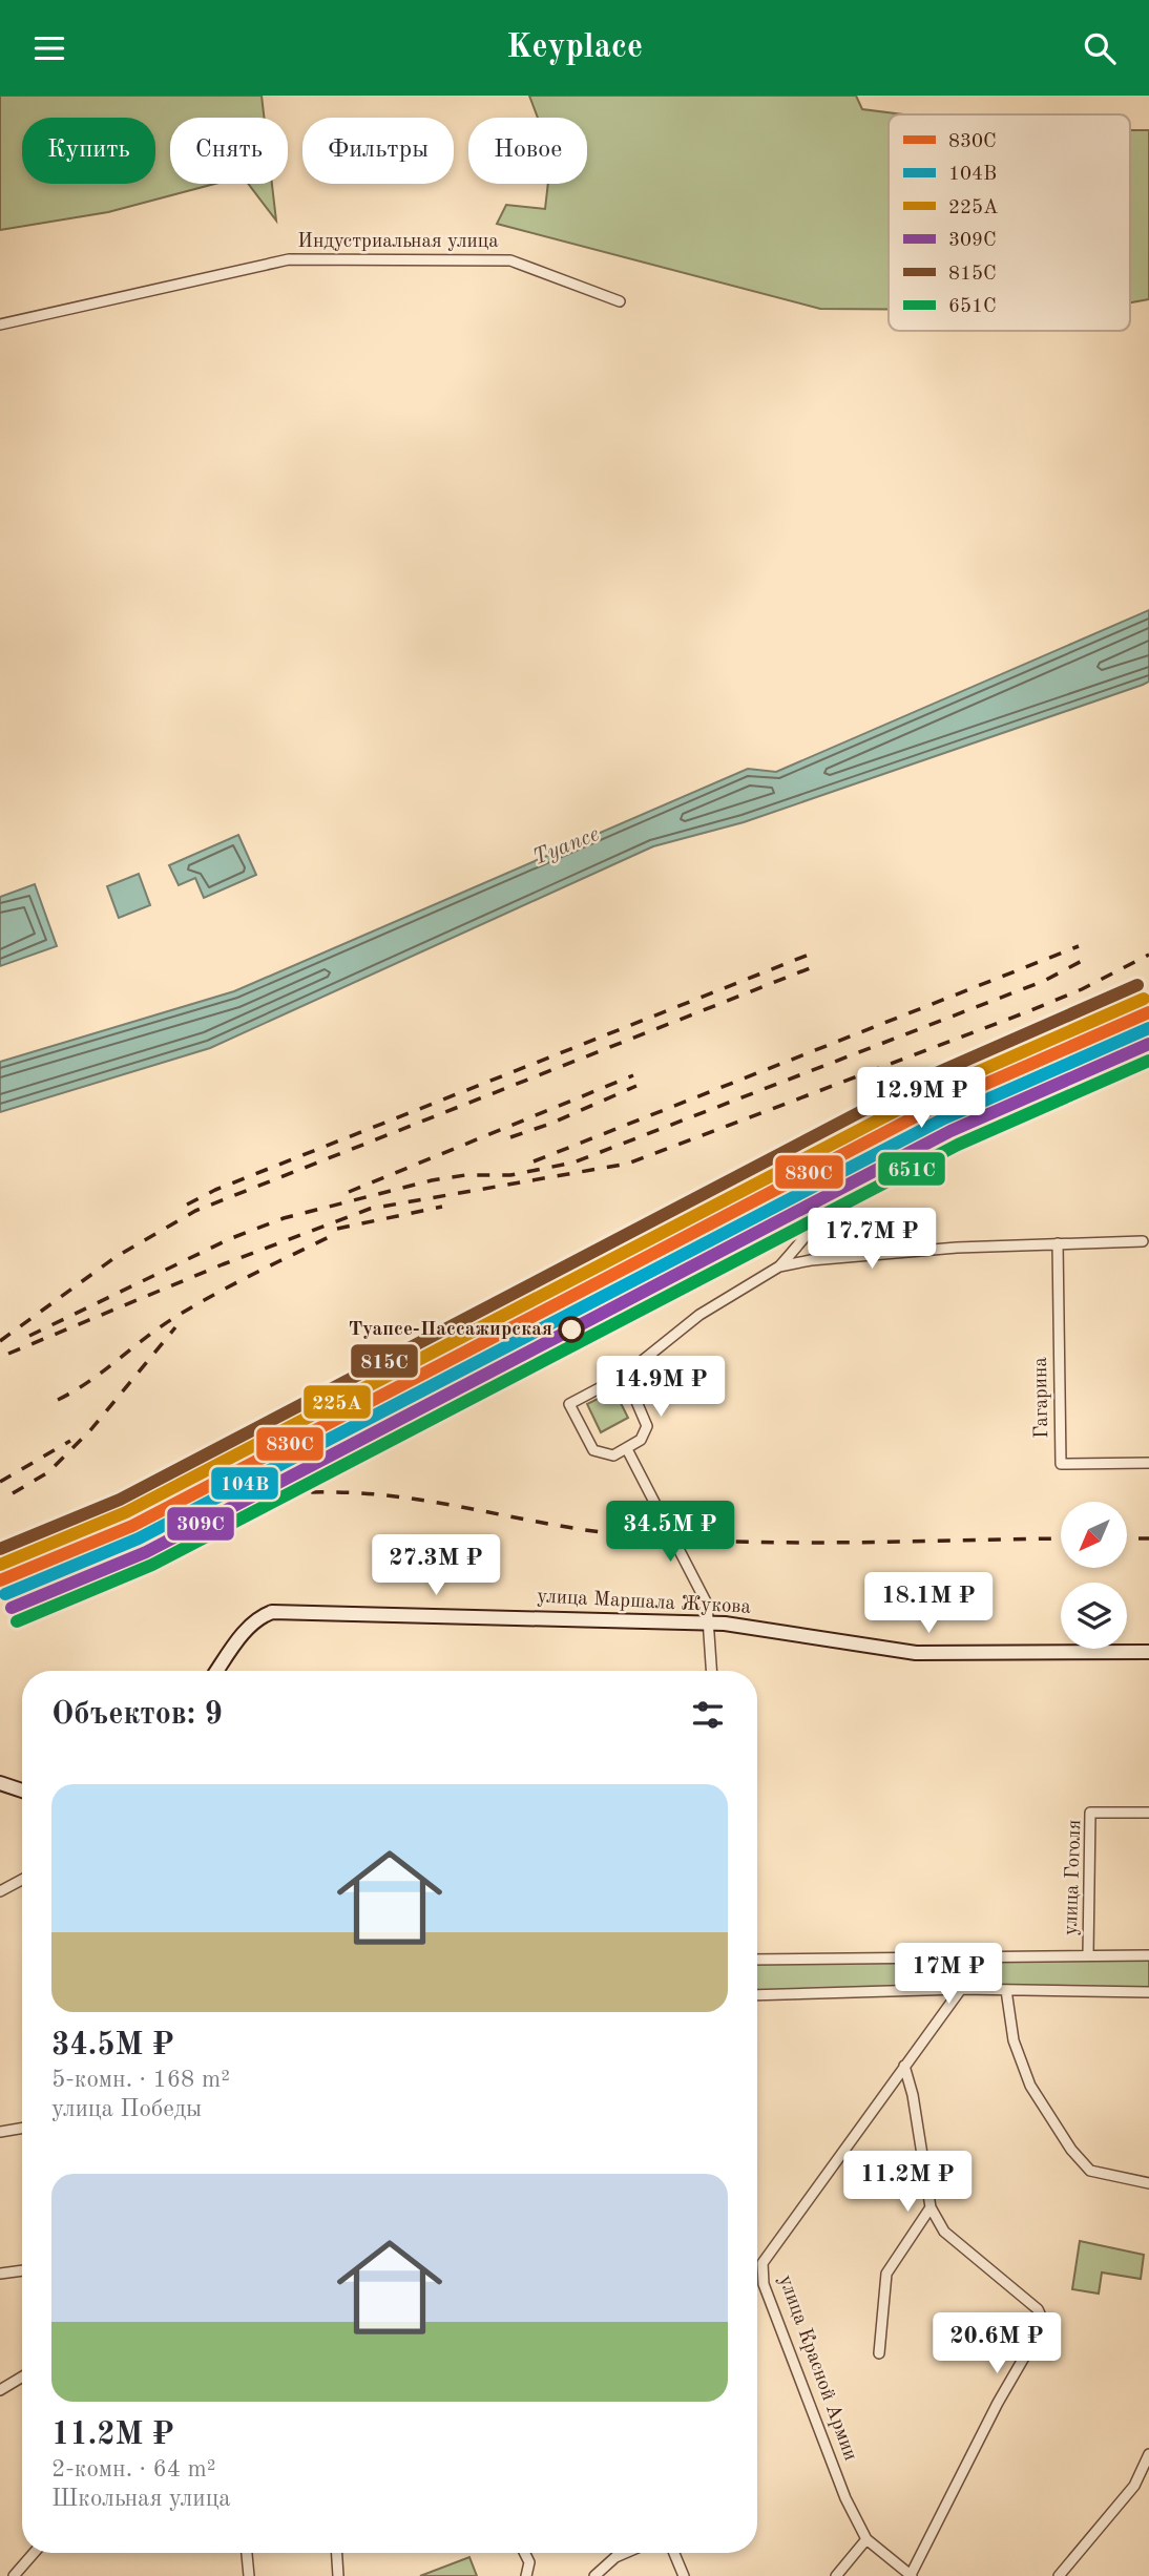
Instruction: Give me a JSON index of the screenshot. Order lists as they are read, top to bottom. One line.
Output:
{"streets":{"main road":["улица Маршала Жукова"],"street":["Индустриальная улица","Гагарина","улица Гоголя","улица Красной Армии"]},"water":["Туапсе"],"places":["Туапсе-Пассажирская"],"lines":["transit line 815С","transit line 225А","transit line 830С","transit line 104В","transit line 309С","transit line 651С"],"legend":["830С","104В","225А","309С","815С","651С"],"north":"bottom left","page":{"header":"Keyplace","chip":["Купить","Снять","Фильтры","Новое"],"price":["12.9M ₽","17.7M ₽","14.9M ₽","34.5M ₽","27.3M ₽","18.1M ₽","17M ₽","11.2M ₽","20.6M ₽"],"heading":"Объектов: 9","list":[{"name":"34.5M ₽","note":"5-комн. · 168 m² · улица Победы"},{"name":"11.2M ₽","note":"2-комн. · 64 m² · Школьная улица"}]}}
